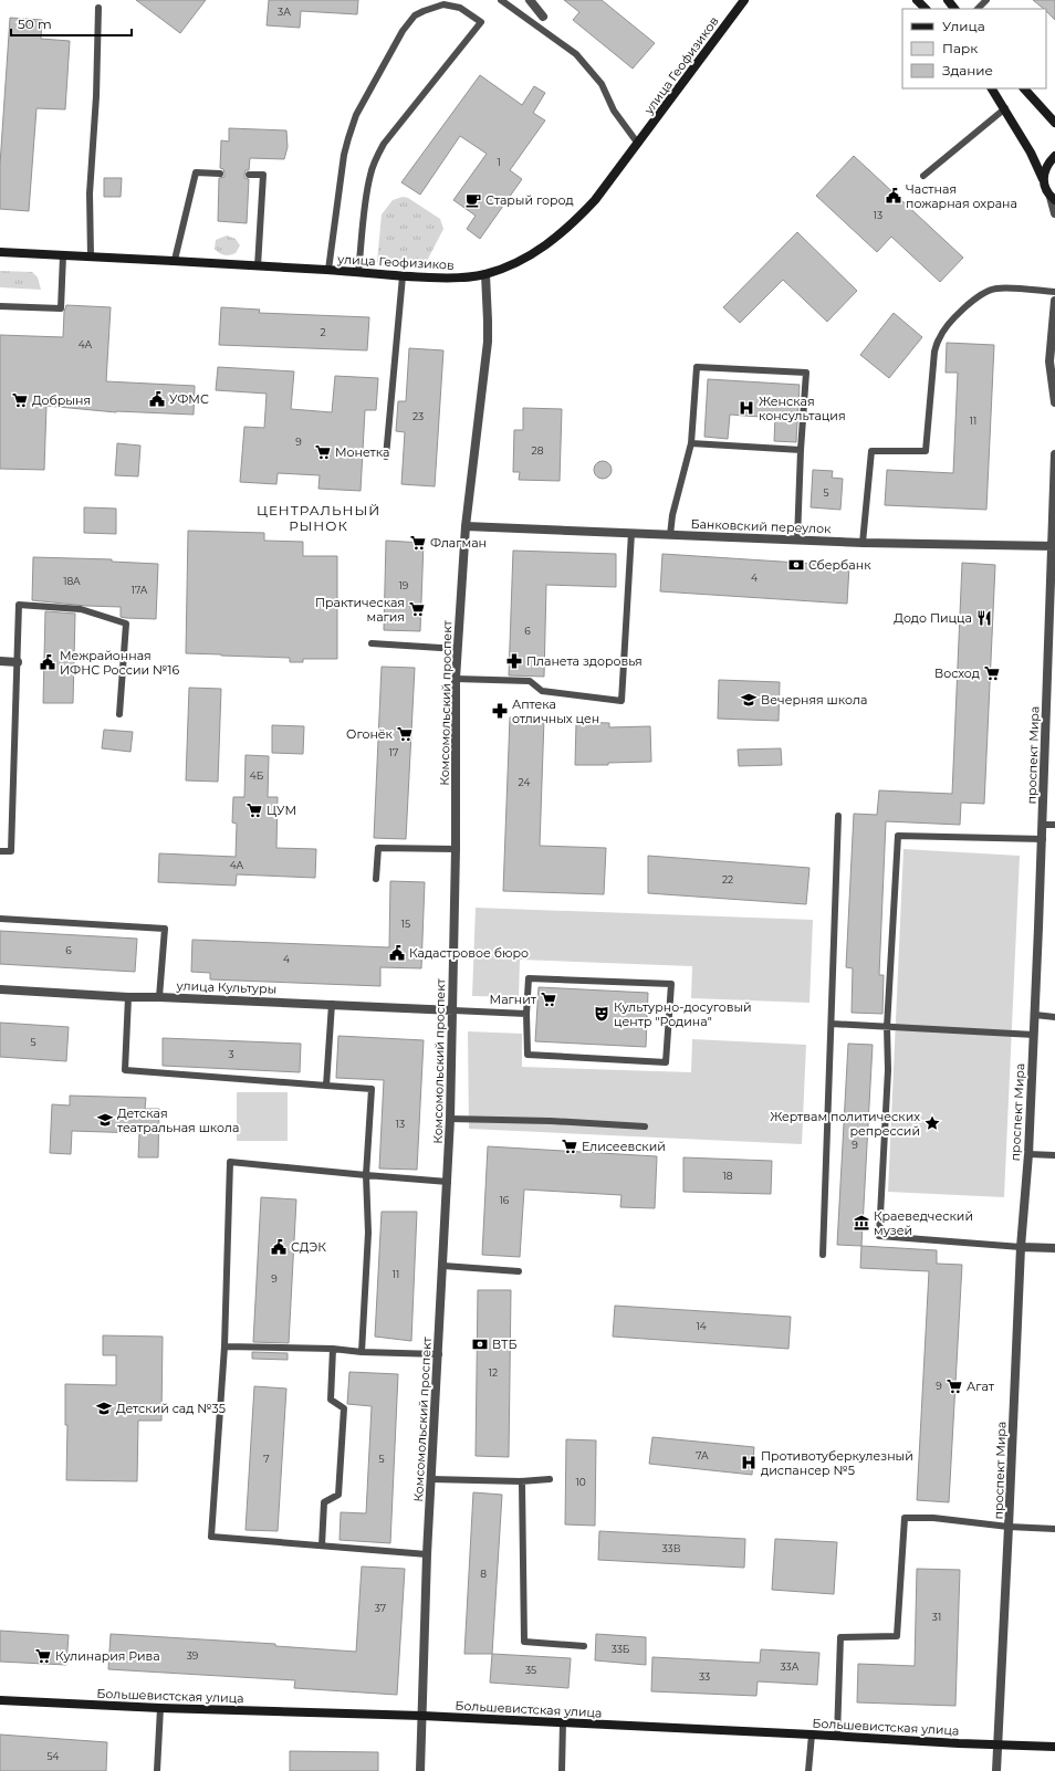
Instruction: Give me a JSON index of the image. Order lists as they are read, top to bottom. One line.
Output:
{"streets":{"main road":["улица Геофизиков","Большевистская улица"],"street":["Банковский переулок","Комсомольский проспект","проспект Мира","улица Культуры"]},"crossings":[["улица Геофизиков","Комсомольский проспект"],["Банковский переулок","Комсомольский проспект"],["Банковский переулок","проспект Мира"],["Комсомольский проспект","улица Культуры"],["Комсомольский проспект","Большевистская улица"],["проспект Мира","Большевистская улица"]],"districts":["ЦЕНТРАЛЬНЫЙ РЫНОК"],"places":{"public building":["Частная пожарная охрана","УФМС","Межрайонная ИФНС России №16","Кадастровое бюро","СДЭК"],"cafe":["Старый город"],"supermarket":["Добрыня","Монетка","Флагман","Практическая магия","Восход","Огонёк","ЦУМ","Магнит","Елисеевский","Агат","Кулинария Рива"],"hospital":["Женская консультация","Противотуберкулезный диспансер №5"],"bank":["Сбербанк","ВТБ"],"restaurant":["Додо Пицца"],"pharmacy":["Планета здоровья","Аптека отличных цен"],"school or university":["Вечерняя школа","Детская театральная школа","Детский сад №35"],"theatre":["Культурно-досуговый центр \"Родина\""],"place":["Жертвам политических репрессий"],"museum":["Краеведческий музей"]},"house_numbers":["3А","1","13","2","4А","23","11","9","28","5","4","18А","19","17А","6","17","4Б","24","4А","22","15","6","4","5","3","13","9","18","16","11","9","14","12","9","7А","7","5","10","33В","8","37","31","33Б","39","33А","35","33","54"],"legend":["Улица","Парк","Здание"],"scale_bar":"50 m"}
